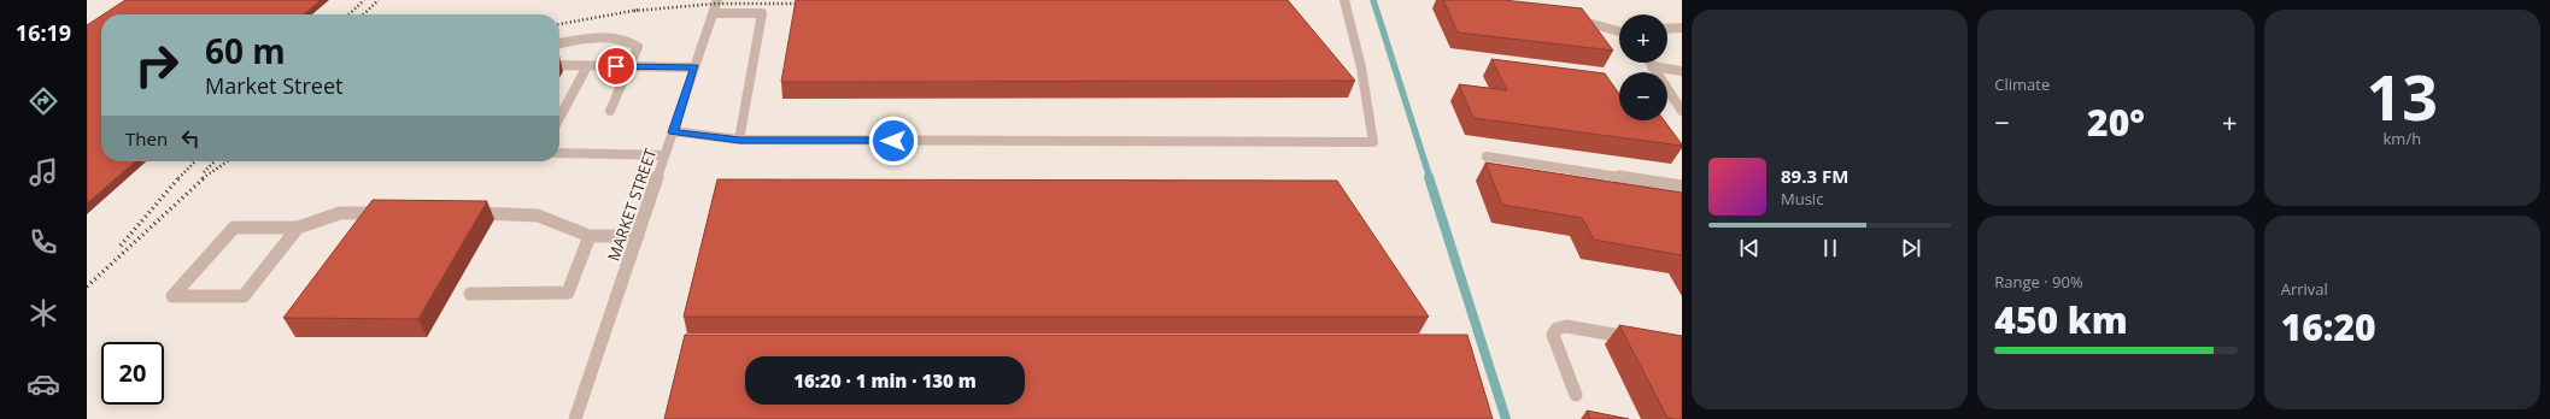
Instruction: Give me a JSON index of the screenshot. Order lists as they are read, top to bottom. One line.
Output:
{"streets":{"street":["MARKET STREET"]},"page":{"tabs":"16:19","tile":["Climate",["13","km/h"],["Range · 90%","450 km"],["Arrival","16:20"]],"map_buttons":["+","−"],"turn":["60 m","Market Street"],"heat":["−","20°","+"],"then":"Then","song":["89.3 FM","Music"],"limit":"20","trip":"16:20 · 1 min · 130 m"}}
